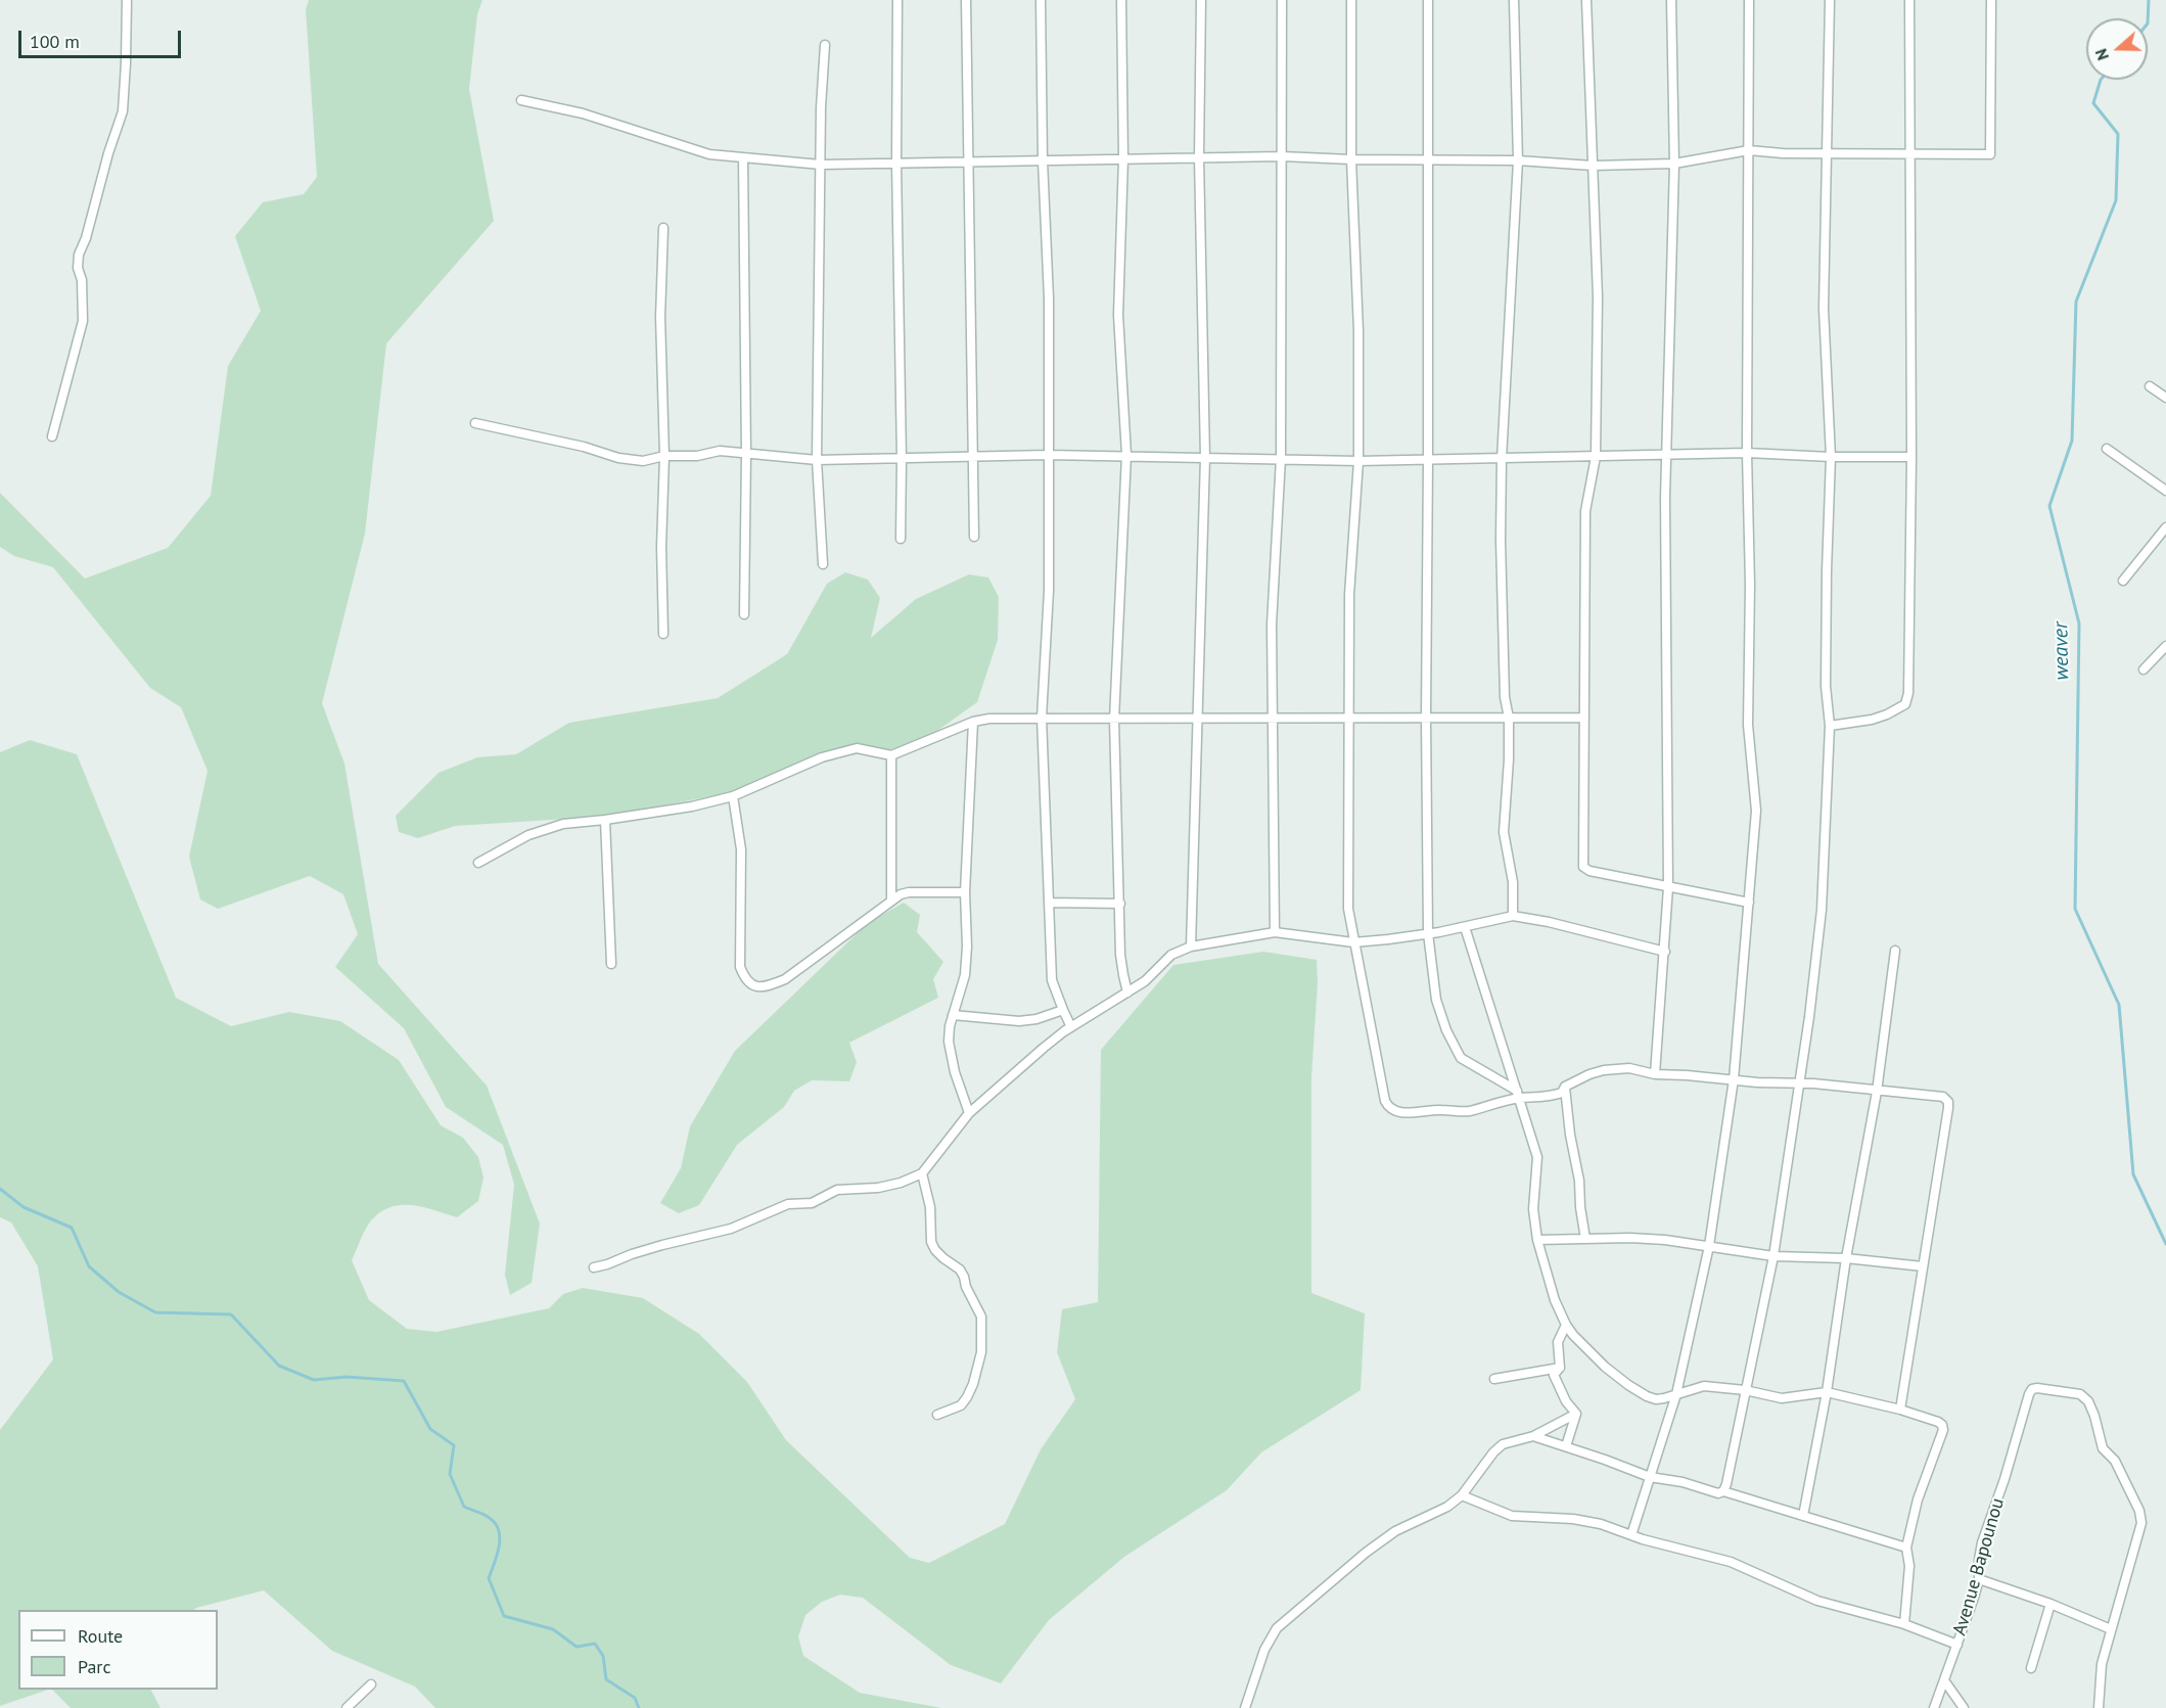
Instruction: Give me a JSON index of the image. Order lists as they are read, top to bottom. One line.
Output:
{"streets":{"street":["Avenue Bapounou"]},"water":["weaver"],"legend":["Route","Parc"],"scale_bar":"100 m","north":"left"}
